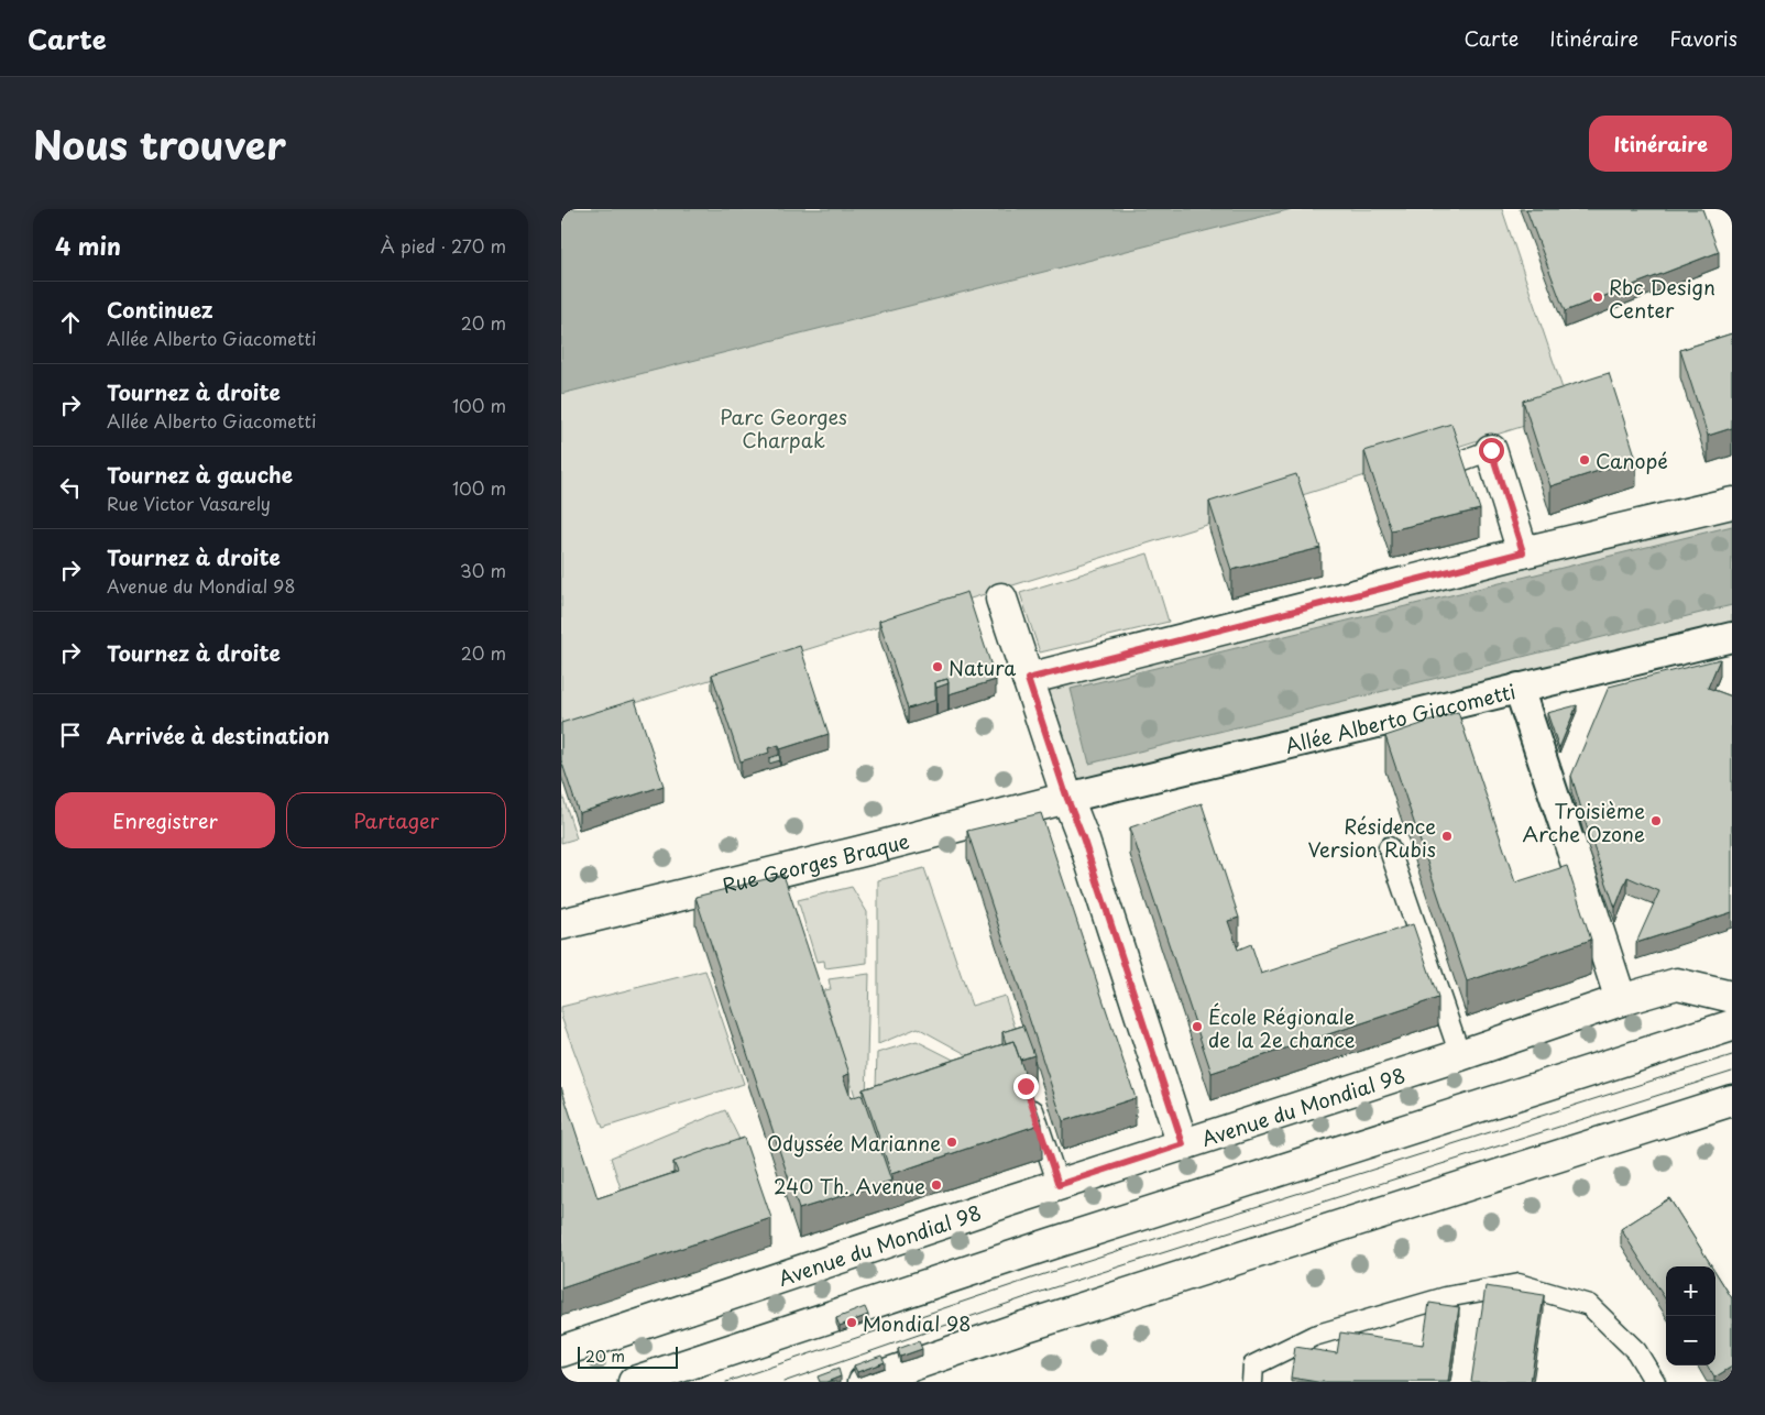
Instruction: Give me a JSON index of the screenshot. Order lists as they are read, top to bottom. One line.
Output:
{"streets":{"street":["Allée Alberto Giacometti","Rue Georges Braque","Avenue du Mondial 98"]},"crossings":[["Allée Alberto Giacometti","Rue Georges Braque"]],"parks":["Parc Georges Charpak"],"places":["Rbc Design Center","Canopé","Natura","Troisième Arche Ozone","Résidence Version Rubis","École Régionale de la 2e chance","Odyssée Marianne","240 Th. Avenue","Mondial 98"],"scale_bar":"20 m","page":{"header":"Carte","nav":["Carte","Itinéraire","Favoris"],"title":"Nous trouver","buttons":["Itinéraire",["Enregistrer","Partager"]],"heading":["4 min","À pied · 270 m"],"list":[["Continuez","Allée Alberto Giacometti","20 m"],["Tournez à droite","Allée Alberto Giacometti","100 m"],["Tournez à gauche","Rue Victor Vasarely","100 m"],["Tournez à droite","Avenue du Mondial 98","30 m"],["Tournez à droite","20 m"],"Arrivée à destination"],"map_buttons":["+","−"],"scale":"20 m"}}
